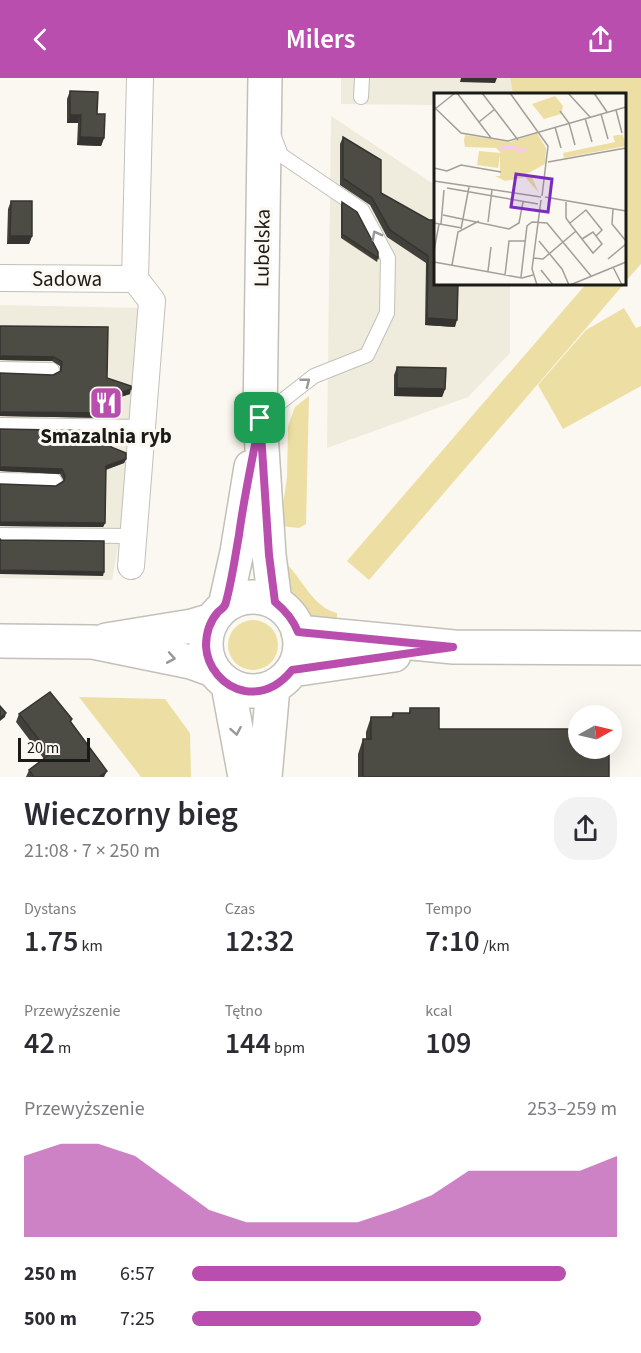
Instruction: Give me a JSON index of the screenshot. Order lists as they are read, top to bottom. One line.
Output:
{"streets":{"main road":["Lubelska"],"street":["Sadowa"]},"places":{"restaurant":["Smazalnia ryb"]},"scale_bar":"20 m","north":"right","page":{"header":"Milers","scale":"20 m","heading":["Wieczorny bieg","21:08 · 7 × 250 m"],"stats":[["Dystans","1.75 km"],["Czas","12:32"],["Tempo","7:10 /km"],["Przewyższenie","42 m"],["Tętno","144 bpm"],["kcal","109"]],"chart":["Przewyższenie","253–259 m"],"list":[{"name":"250 m","note":"6:57"},{"name":"500 m","note":"7:25"}]}}
